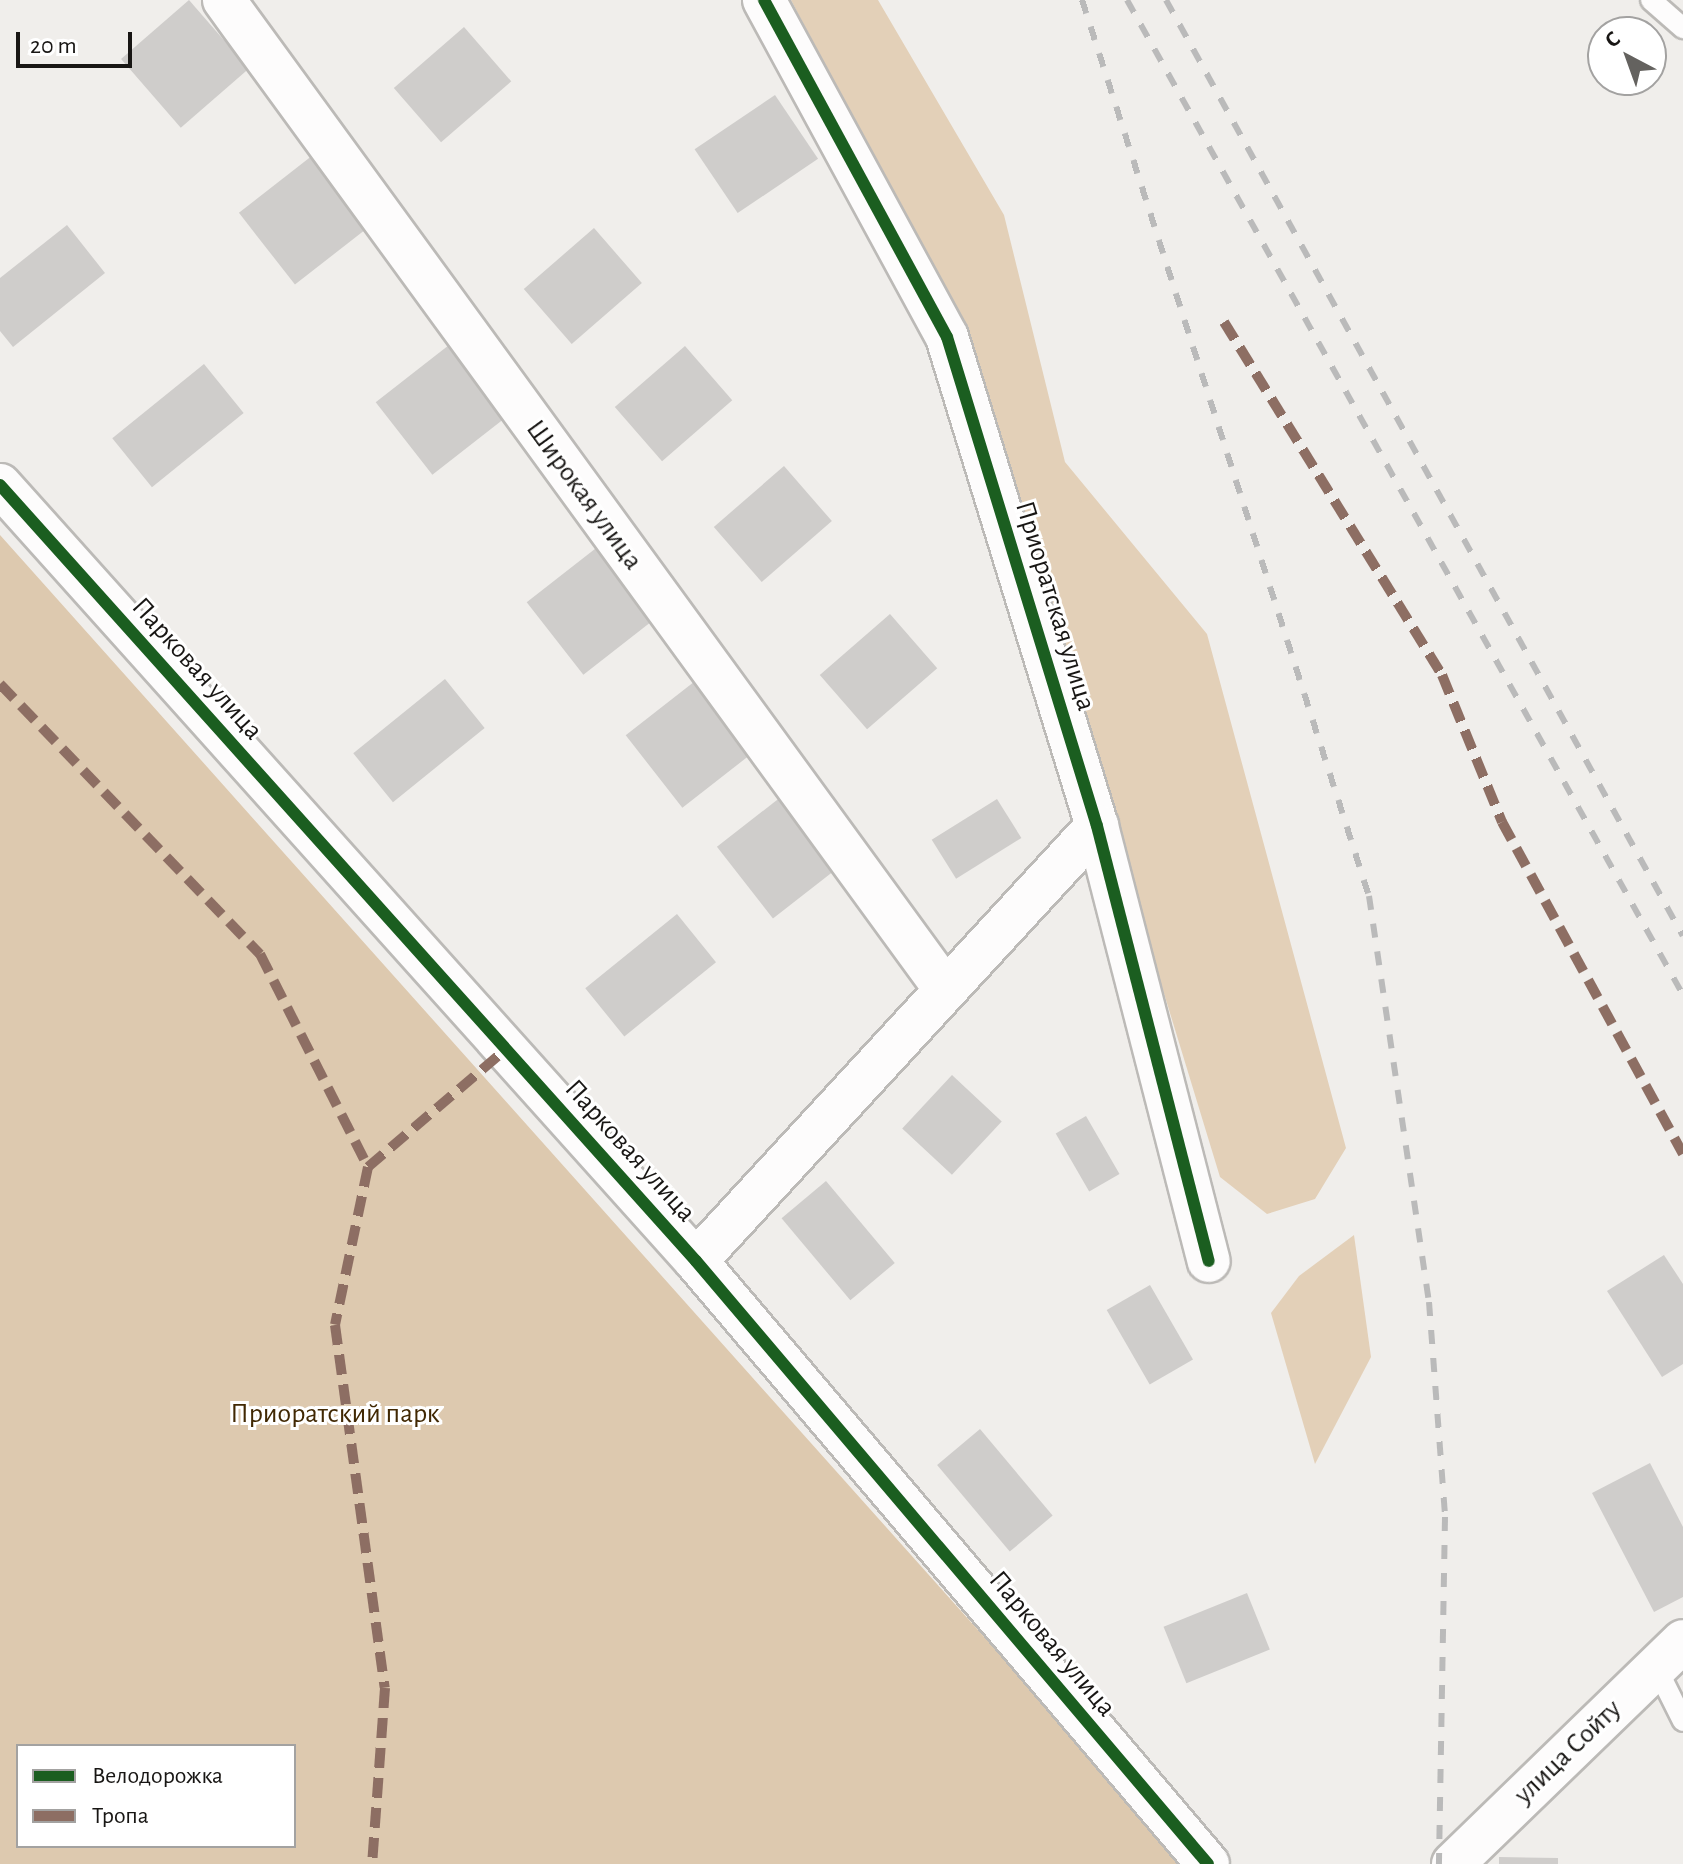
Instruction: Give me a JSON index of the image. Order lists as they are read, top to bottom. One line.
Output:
{"streets":{"street":["Широкая улица","Приоратская улица","Парковая улица","улица Сойту"]},"parks":["Приоратский парк"],"legend":["Велодорожка","Тропа"],"scale_bar":"20 m","north":"top left"}
